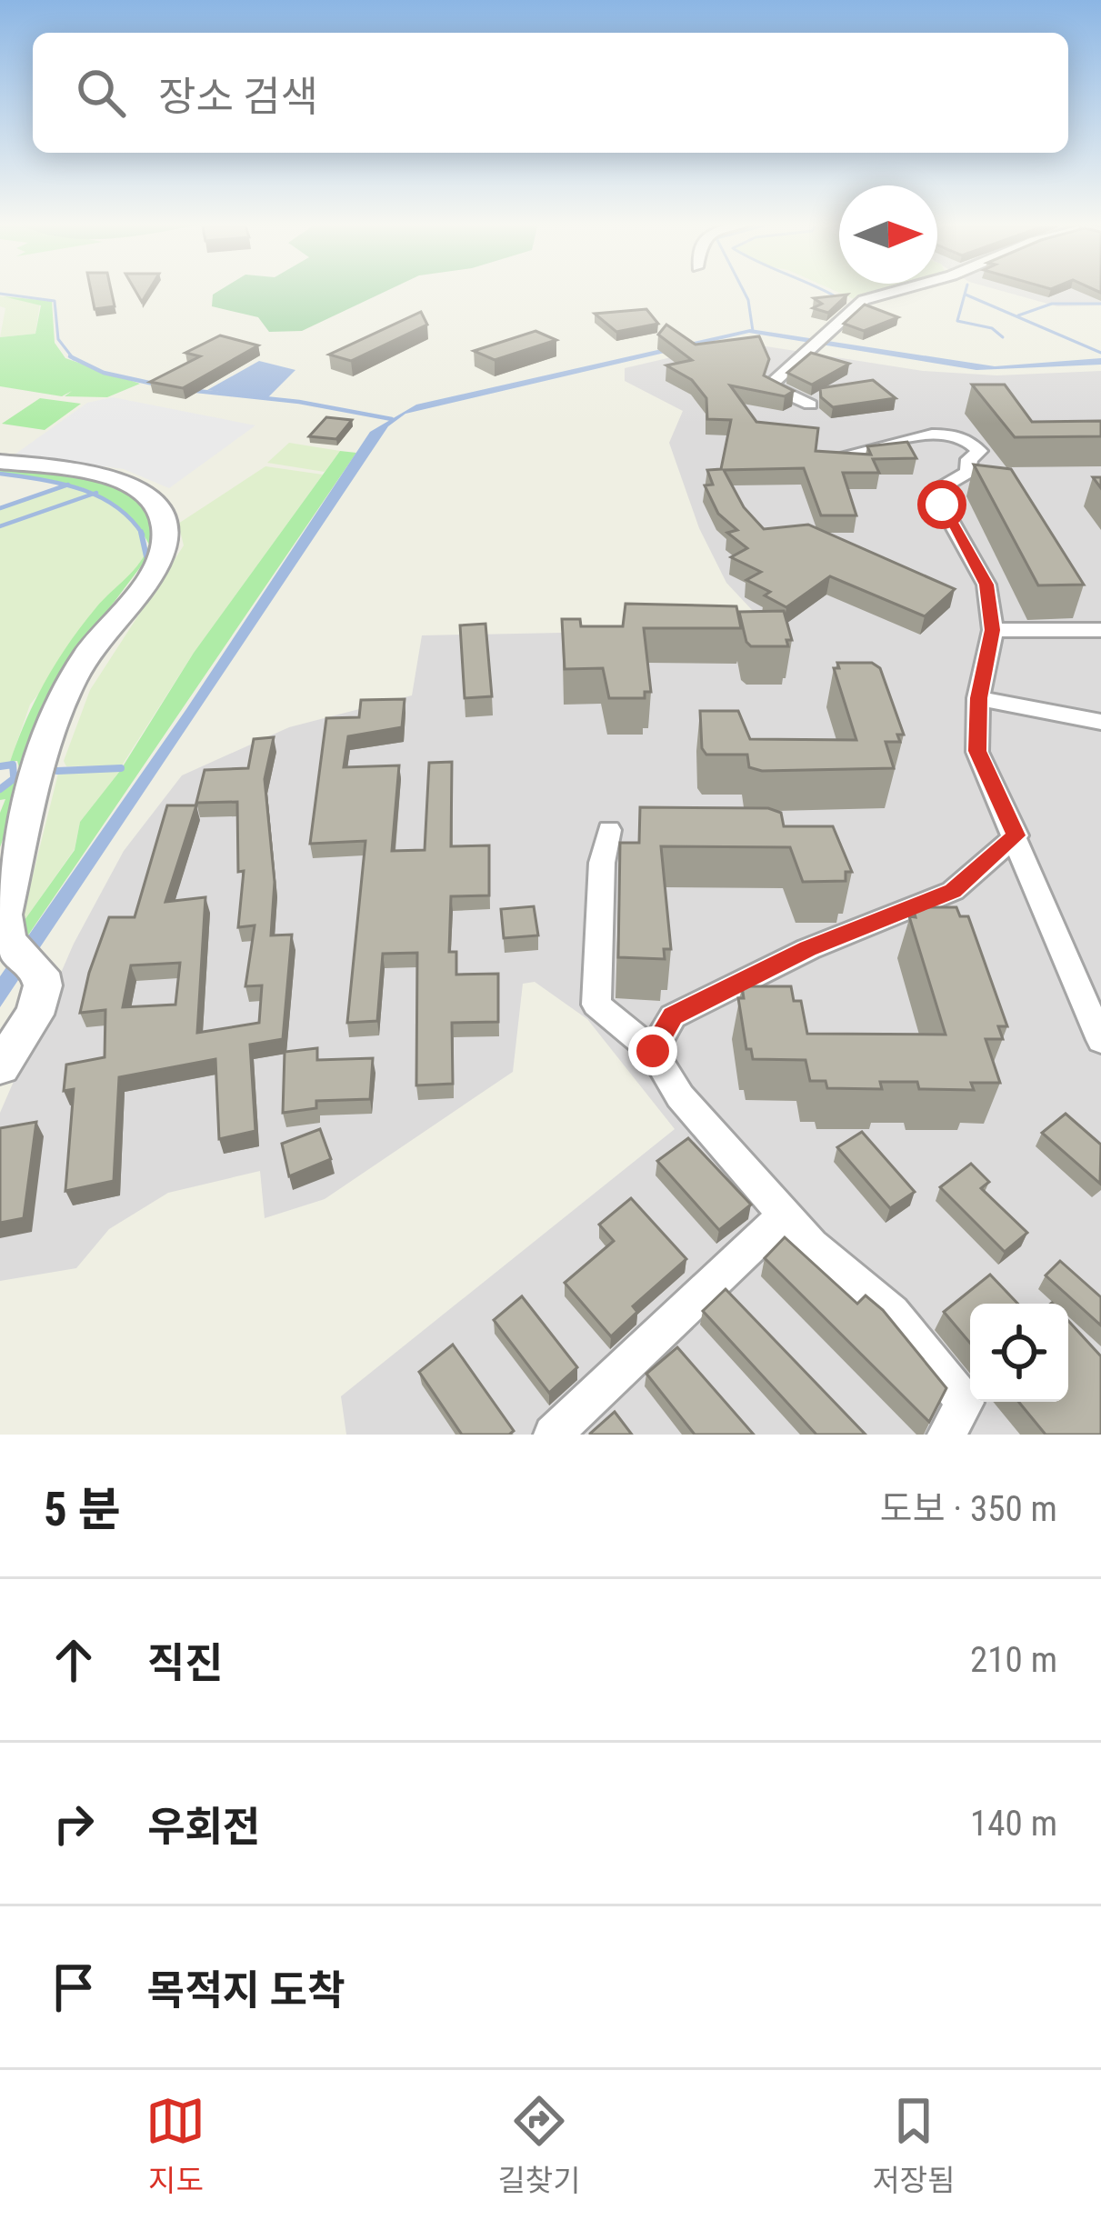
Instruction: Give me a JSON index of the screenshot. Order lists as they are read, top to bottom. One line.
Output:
{"north":"right","page":{"search":"장소 검색","heading":["5 분","도보 · 350 m"],"list":[["직진","210 m"],["우회전","140 m"],"목적지 도착"],"nav":["지도","길찾기","저장됨"]}}
